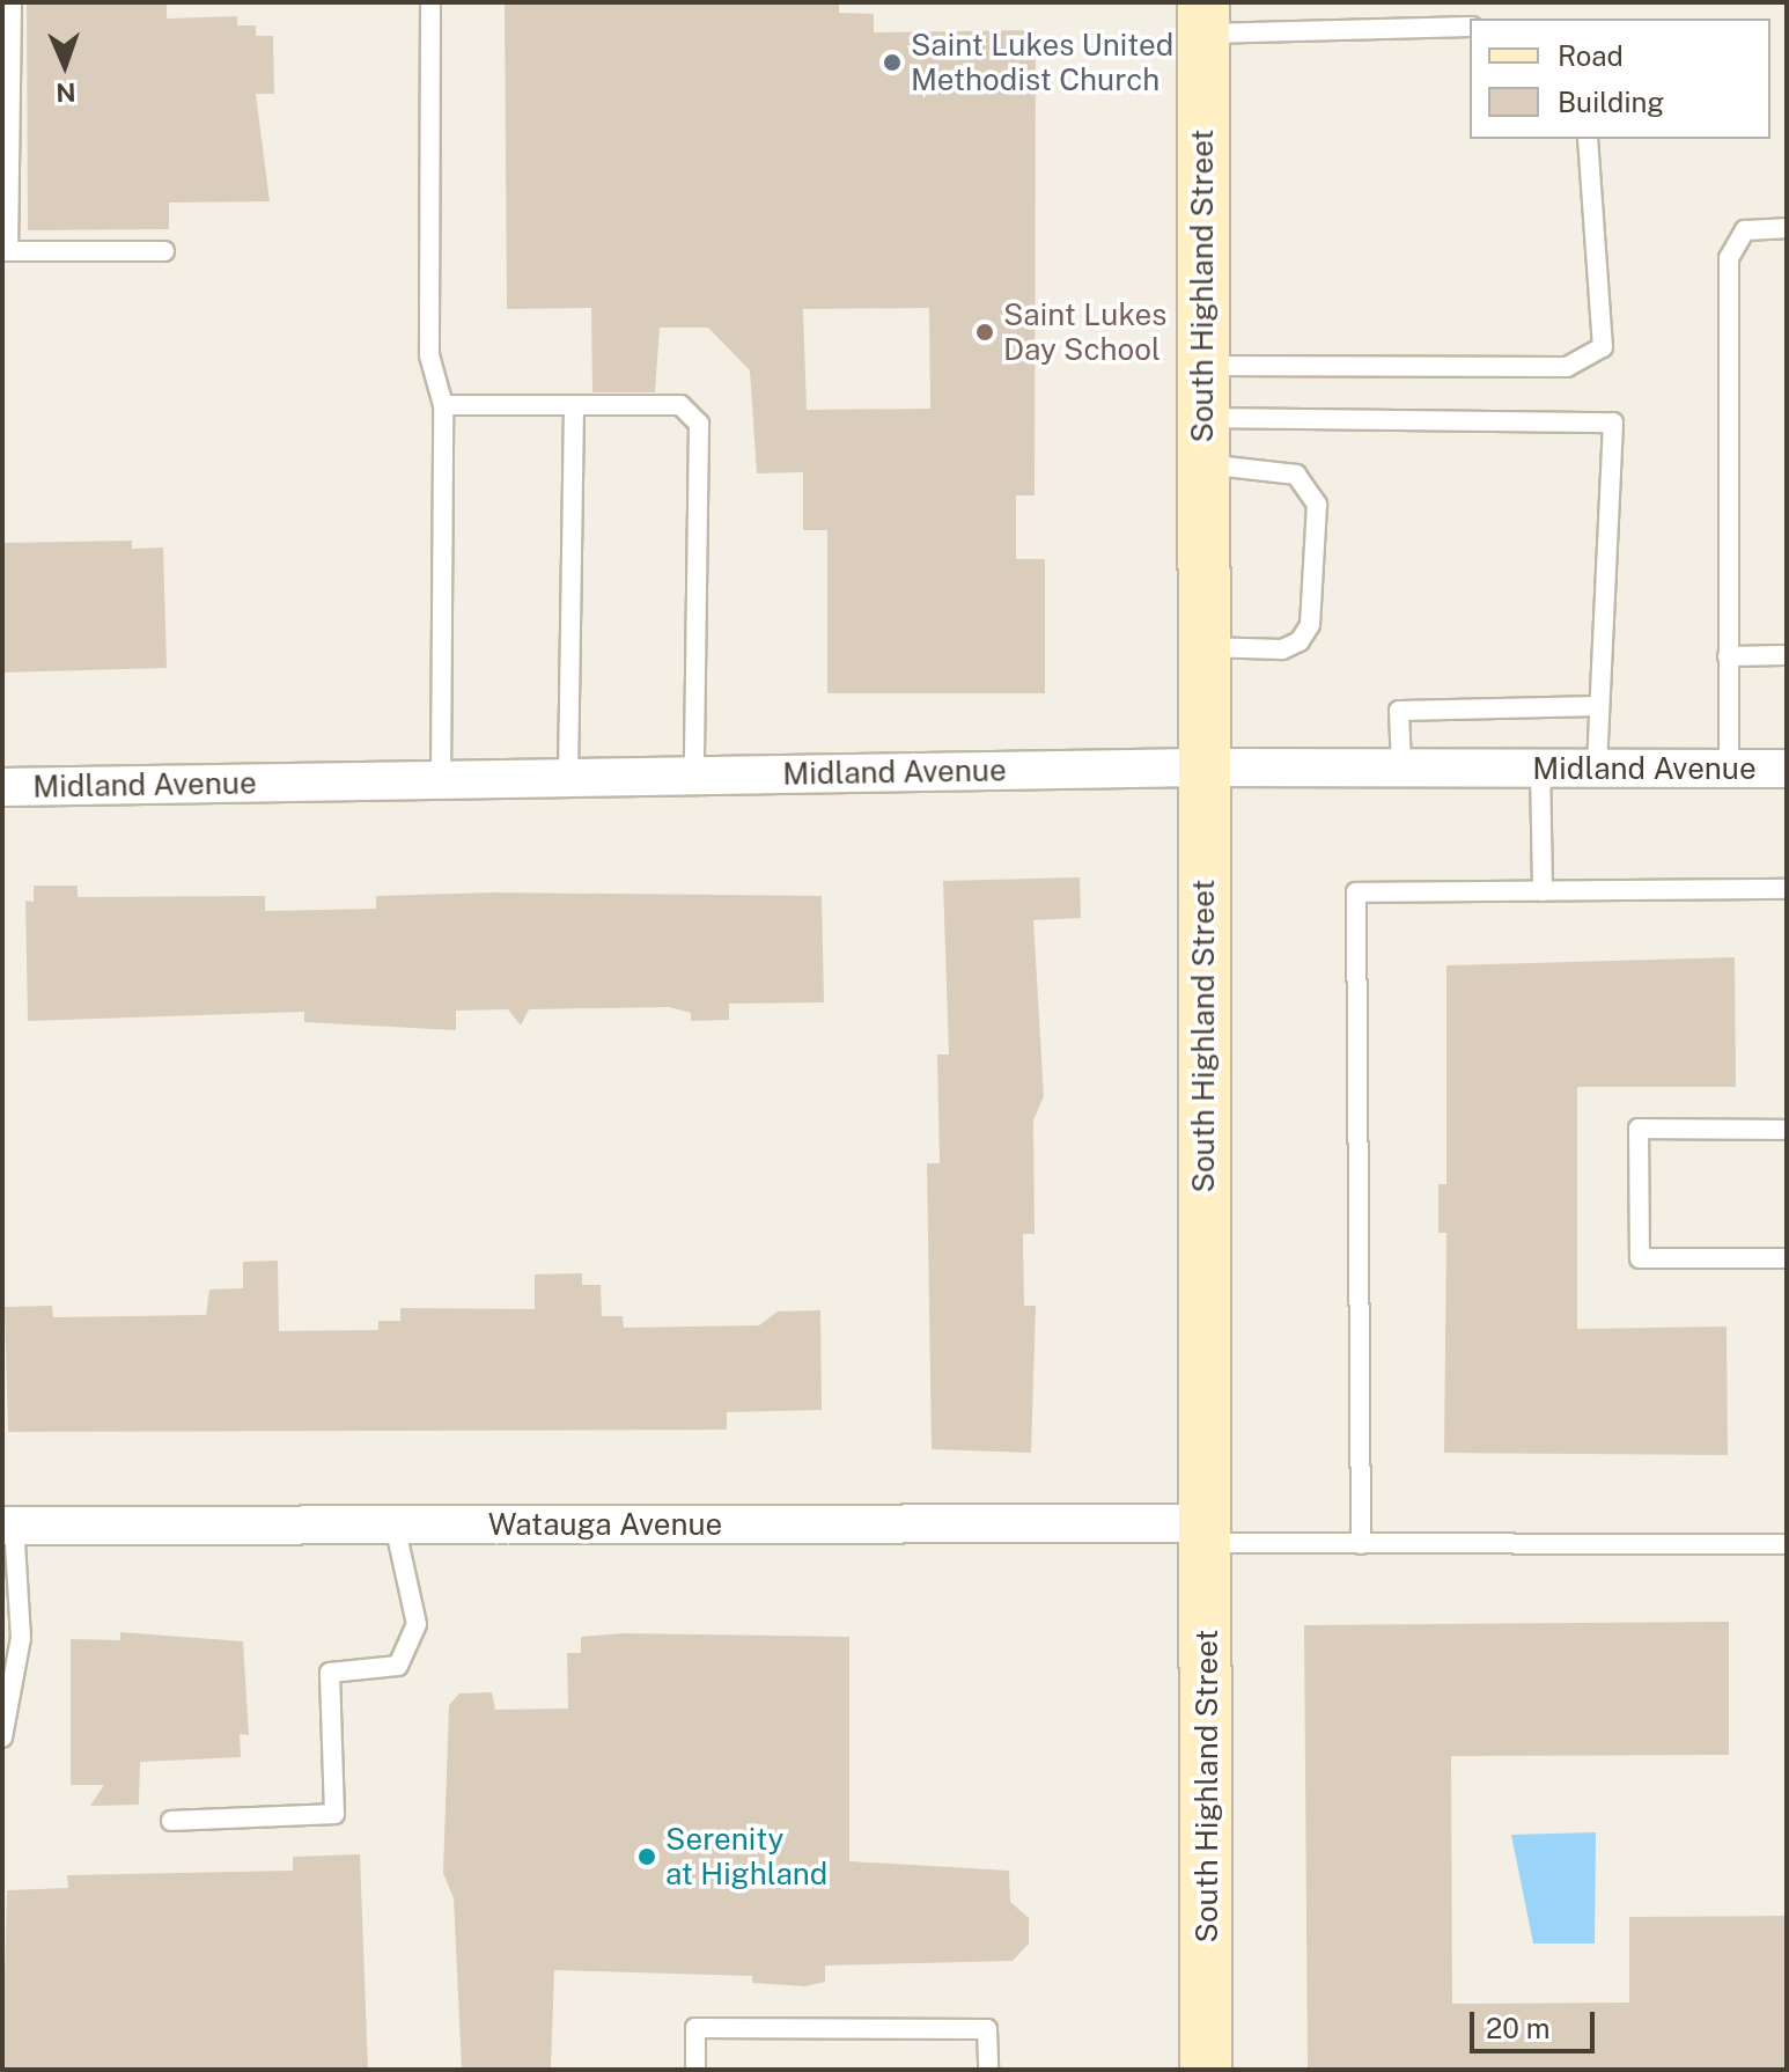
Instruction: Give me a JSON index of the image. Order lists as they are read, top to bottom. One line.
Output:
{"streets":{"main road":["South Highland Street"],"street":["Midland Avenue","Watauga Avenue"]},"crossings":[["South Highland Street","Midland Avenue"],["South Highland Street","Watauga Avenue"]],"places":["Saint Lukes United Methodist Church","Saint Lukes Day School","Serenity at Highland"],"legend":["Road","Building"],"scale_bar":"20 m","north":"bottom"}
